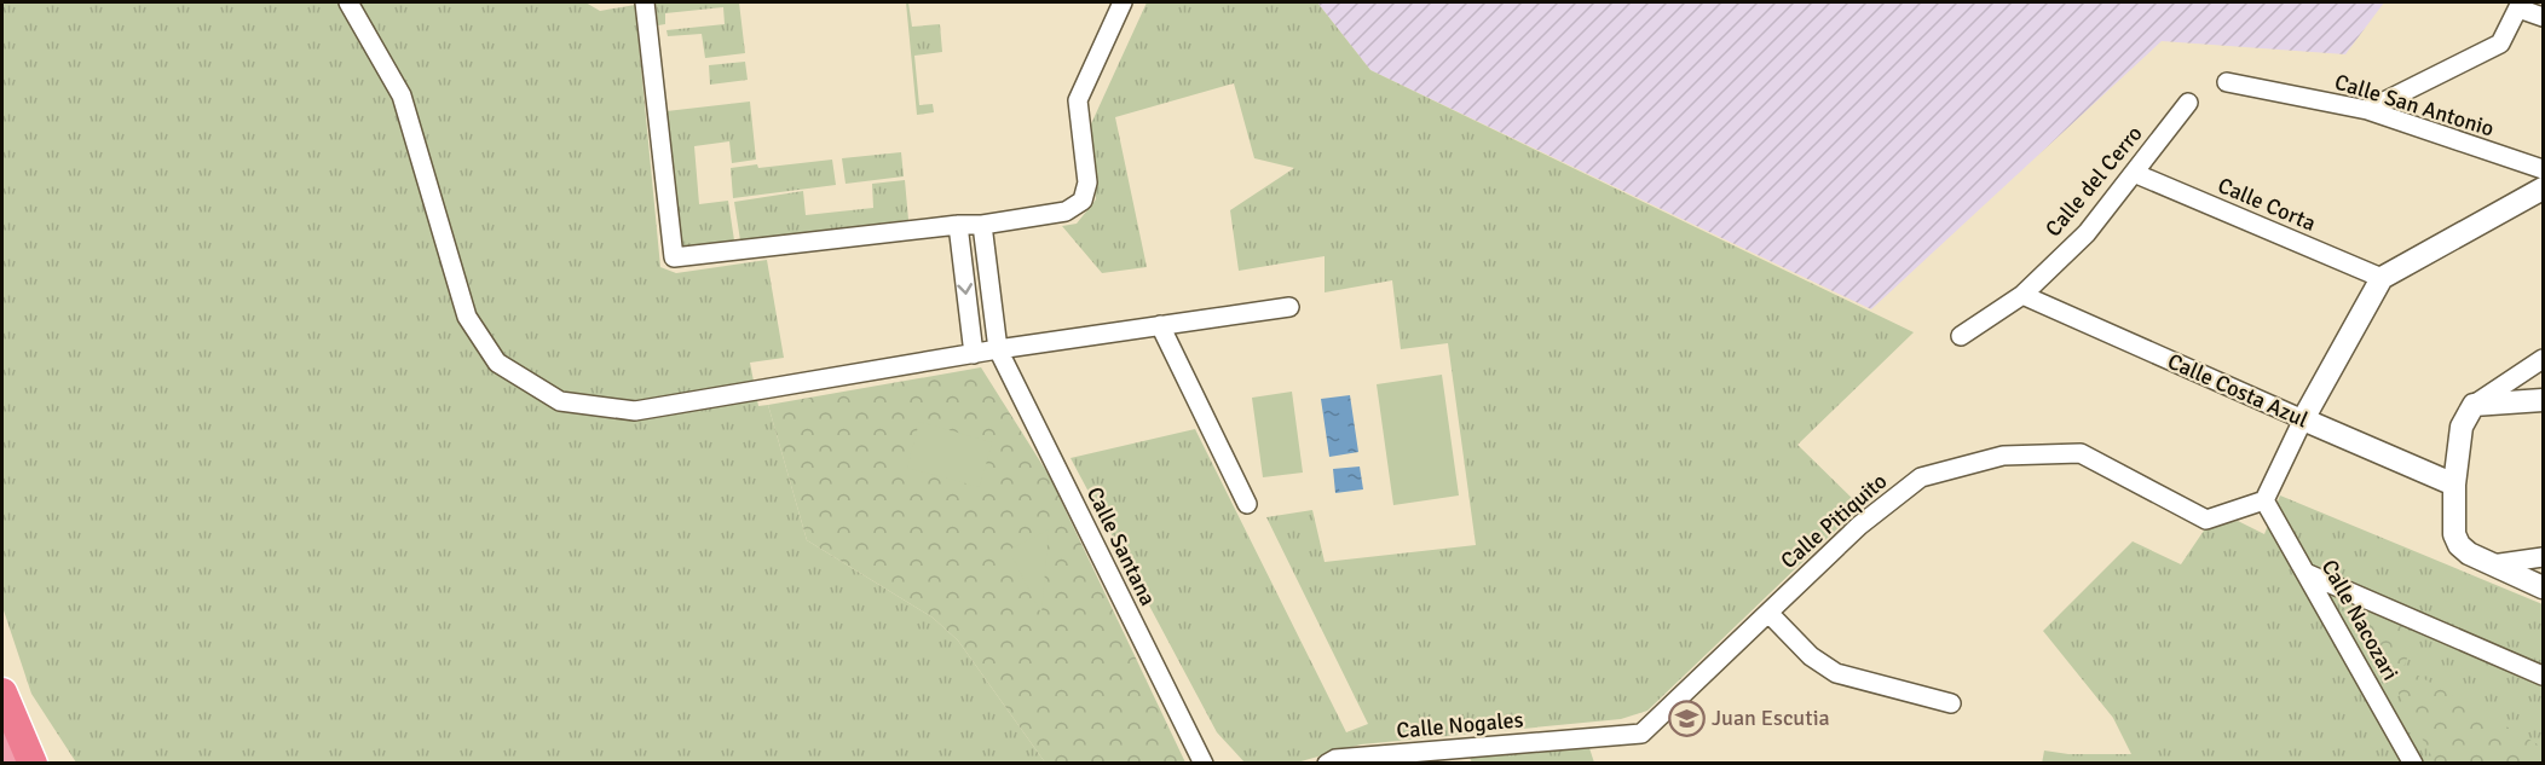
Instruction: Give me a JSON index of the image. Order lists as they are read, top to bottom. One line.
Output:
{"streets":{"street":["Calle San Antonio","Calle del Cerro","Calle Corta","Calle Costa Azul","Calle Pitiquito","Calle Santana","Calle Nacozari","Calle Nogales"]},"crossings":[["Calle del Cerro","Calle Corta"],["Calle del Cerro","Calle Costa Azul"],["Calle Pitiquito","Calle Nacozari"],["Calle Pitiquito","Calle Nogales"]],"places":{"school or university":["Juan Escutia"]}}
